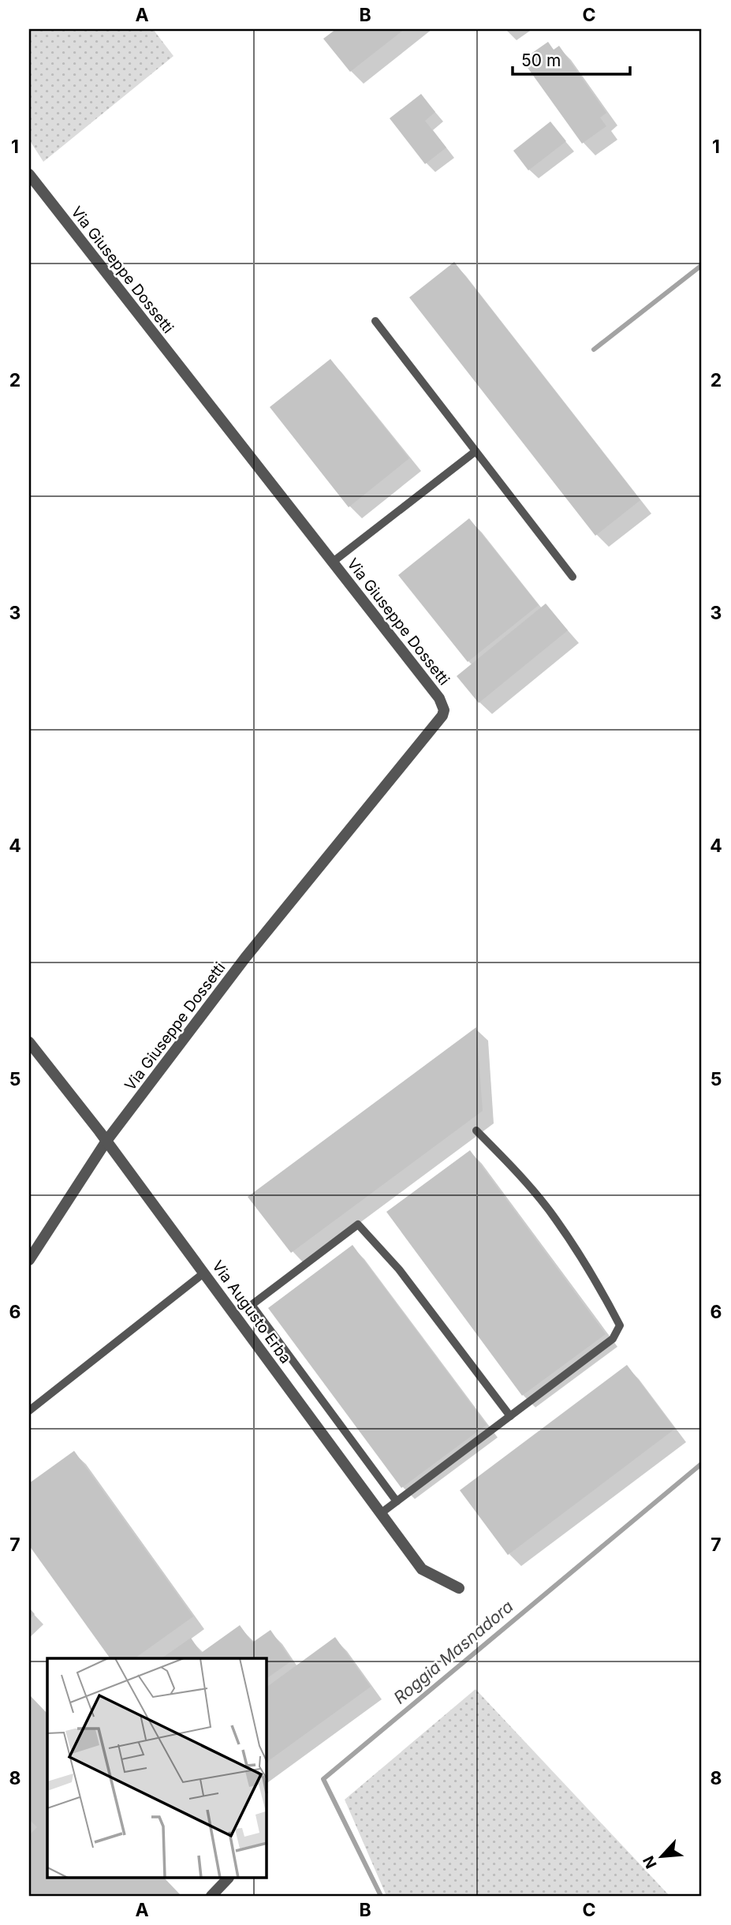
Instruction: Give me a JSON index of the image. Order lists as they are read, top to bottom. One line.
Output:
{"streets":{"street":["Via Giuseppe Dossetti","Via Augusto Erba"]},"crossings":[["Via Giuseppe Dossetti","Via Augusto Erba"]],"water":["Roggia Masnadora"],"scale_bar":"50 m","north":"bottom left","grid":{"columns":["A","B","C"],"rows":["1","2","3","4","5","6","7","8"]}}
